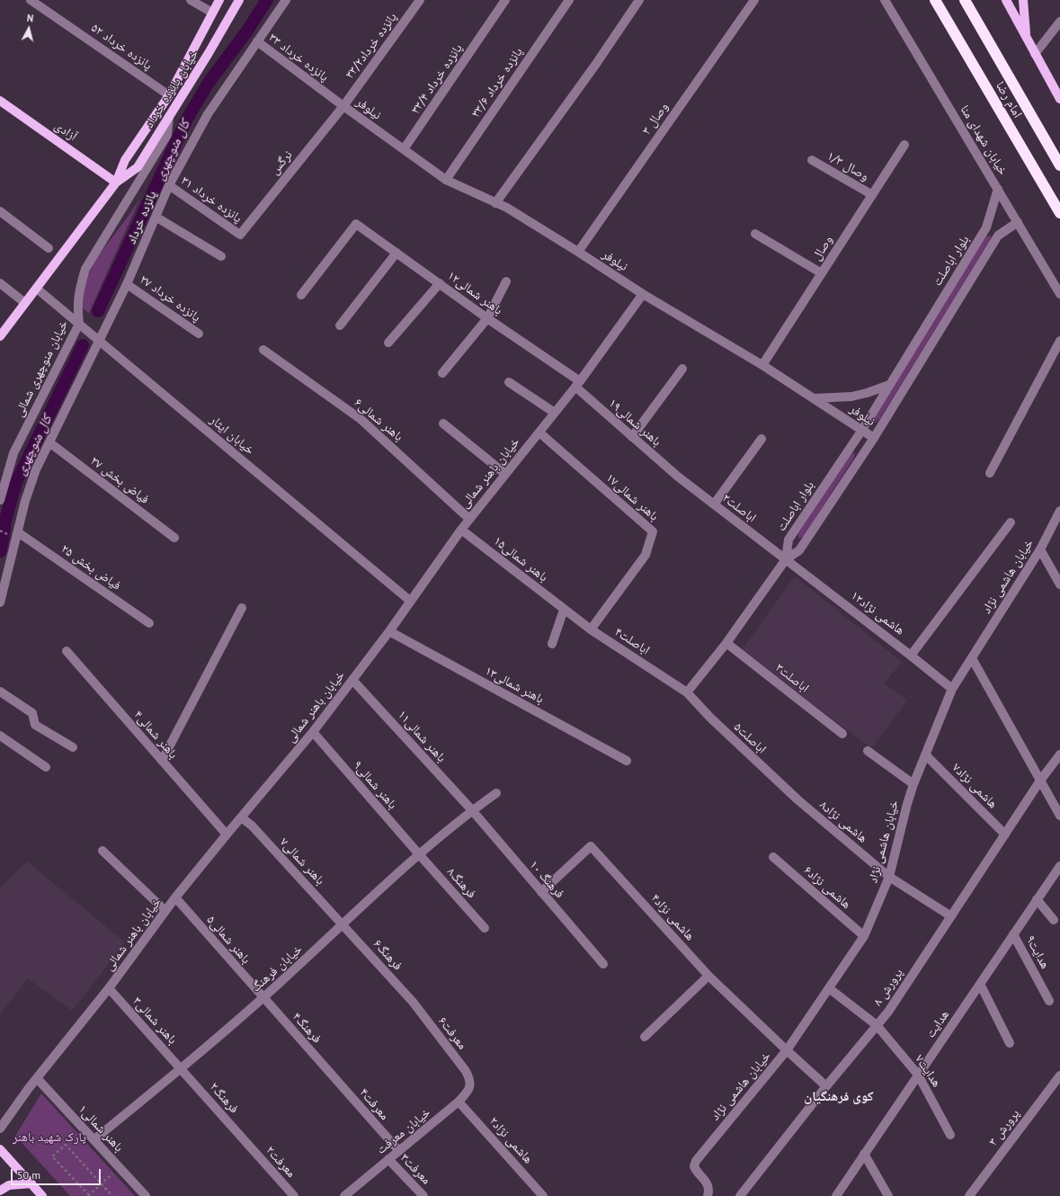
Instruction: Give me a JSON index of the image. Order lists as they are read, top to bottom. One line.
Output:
{"streets":{"highway":["امام رضا"],"main road":["خیابان پانزده خرداد","آزادی"],"street":["پانزده خرداد۳۳/۲","پانزده خرداد ۵۲","پانزده خرداد ۳۳","پانزده خرداد ۳۳/۴","پانزده خرداد ۳۳/۶","نیلوفر","وصال ۳","خیابان شهدای منا","نرگس","وصال ۱/۳","پانزده خرداد ۳۱","پانزده خرداد","وصال","بلوار اباصلت","باهنر شمالی۱۲","پانزده خرداد ۲۷","خیابان منوچهری شمالی","باهنر شمالی۶","باهنر شمالی۱۹","خیابان ایثار","خیابان باهنر شمالی","فیاض بخش ۲۷","باهنر شمالی۱۷","اباصلت۲","باهنر شمالی۱۵","فیاض بخش ۲۵","خیابان هاشمی نژاد","هاشمی نژاد۱۲","اباصلت۴","اباصلت۳","باهنر شمالی۱۳","باهنر شمالی۴","باهنر شمالی۱۱","اباصلت۵","باهنر شمالی۹","هاشمی نژاد۷","هاشمی نژاد۸","باهنر شمالی۷","فرهنگ ۱۰","فرهنگ۸","هاشمی نژاد۶","هاشمی نژاد۴","باهنر شمالی۵","هدایت۹","فرهنگ۶","خیابان فرهنگ","پرورش ۸","باهنر شمالی۳","هدایت","فرهنگ۴","معرفت۶","هدایت۷","فرهنگ۲","معرفت۴","پرورش ۳","باهنر شمالی۱","خیابان معرفت","هاشمی نژاد۲","معرفت۲","معرفت۳"]},"crossings":[["پانزده خرداد۳۳/۲","پانزده خرداد ۳۳"],["پانزده خرداد۳۳/۲","نیلوفر"],["پانزده خرداد۳۳/۲","نرگس"],["پانزده خرداد ۵۲","خیابان پانزده خرداد"],["پانزده خرداد ۳۳","نیلوفر"],["پانزده خرداد ۳۳","نرگس"],["پانزده خرداد ۳۳","پانزده خرداد"],["پانزده خرداد ۳۳/۴","نیلوفر"],["پانزده خرداد ۳۳/۶","نیلوفر"],["خیابان پانزده خرداد","آزادی"],["خیابان پانزده خرداد","خیابان منوچهری شمالی"],["خیابان پانزده خرداد","خیابان ایثار"],["نیلوفر","وصال ۳"],["نیلوفر","نرگس"],["نیلوفر","وصال"],["نیلوفر","بلوار اباصلت"],["نیلوفر","خیابان باهنر شمالی"],["خیابان شهدای منا","بلوار اباصلت"],["نرگس","پانزده خرداد ۳۱"],["وصال ۱/۳","وصال"],["پانزده خرداد ۳۱","پانزده خرداد"],["پانزده خرداد","پانزده خرداد ۲۷"],["پانزده خرداد","خیابان ایثار"],["بلوار اباصلت","اباصلت۲"],["بلوار اباصلت","هاشمی نژاد۱۲"],["باهنر شمالی۱۲","باهنر شمالی۱۹"],["باهنر شمالی۱۲","خیابان باهنر شمالی"],["خیابان منوچهری شمالی","خیابان ایثار"],["باهنر شمالی۶","خیابان باهنر شمالی"],["باهنر شمالی۱۹","خیابان باهنر شمالی"],["باهنر شمالی۱۹","اباصلت۲"],["خیابان ایثار","خیابان باهنر شمالی"],["خیابان باهنر شمالی","باهنر شمالی۱۷"],["خیابان باهنر شمالی","باهنر شمالی۱۵"],["خیابان باهنر شمالی","باهنر شمالی۱۳"],["خیابان باهنر شمالی","باهنر شمالی۴"],["خیابان باهنر شمالی","باهنر شمالی۱۱"],["خیابان باهنر شمالی","باهنر شمالی۹"],["خیابان باهنر شمالی","باهنر شمالی۷"],["خیابان باهنر شمالی","باهنر شمالی۵"],["خیابان باهنر شمالی","باهنر شمالی۳"],["خیابان باهنر شمالی","باهنر شمالی۱"],["باهنر شمالی۱۷","اباصلت۴"],["اباصلت۲","هاشمی نژاد۱۲"],["باهنر شمالی۱۵","اباصلت۴"],["خیابان هاشمی نژاد","هاشمی نژاد۱۲"],["خیابان هاشمی نژاد","هاشمی نژاد۷"],["خیابان هاشمی نژاد","هاشمی نژاد۸"],["خیابان هاشمی نژاد","هاشمی نژاد۶"],["خیابان هاشمی نژاد","هاشمی نژاد۴"],["خیابان هاشمی نژاد","هدایت۷"],["اباصلت۴","اباصلت۵"],["باهنر شمالی۱۱","فرهنگ ۱۰"],["باهنر شمالی۱۱","خیابان فرهنگ"],["اباصلت۵","هاشمی نژاد۸"],["باهنر شمالی۹","فرهنگ۸"],["باهنر شمالی۹","خیابان فرهنگ"],["هاشمی نژاد۷","پرورش ۸"],["هاشمی نژاد۸","پرورش ۸"],["باهنر شمالی۷","فرهنگ۶"],["باهنر شمالی۷","خیابان فرهنگ"],["فرهنگ ۱۰","هاشمی نژاد۴"],["فرهنگ ۱۰","خیابان فرهنگ"],["فرهنگ۸","خیابان فرهنگ"],["هاشمی نژاد۴","پرورش ۸"],["باهنر شمالی۵","خیابان فرهنگ"],["باهنر شمالی۵","فرهنگ۴"],["هدایت۹","هدایت"],["فرهنگ۶","خیابان فرهنگ"],["فرهنگ۶","معرفت۶"],["خیابان فرهنگ","باهنر شمالی۳"],["خیابان فرهنگ","فرهنگ۴"],["خیابان فرهنگ","فرهنگ۲"],["خیابان فرهنگ","باهنر شمالی۱"],["پرورش ۸","هدایت۷"],["باهنر شمالی۳","فرهنگ۲"],["هدایت","هدایت۷"],["فرهنگ۴","معرفت۴"],["معرفت۶","خیابان معرفت"],["فرهنگ۲","معرفت۲"],["معرفت۴","خیابان معرفت"],["خیابان معرفت","هاشمی نژاد۲"],["خیابان معرفت","معرفت۳"]],"districts":["کوی فرهنگیان"],"water":["کال منوچهری"],"parks":["پارک شهید باهنر"],"scale_bar":"50 m","north":"top"}
